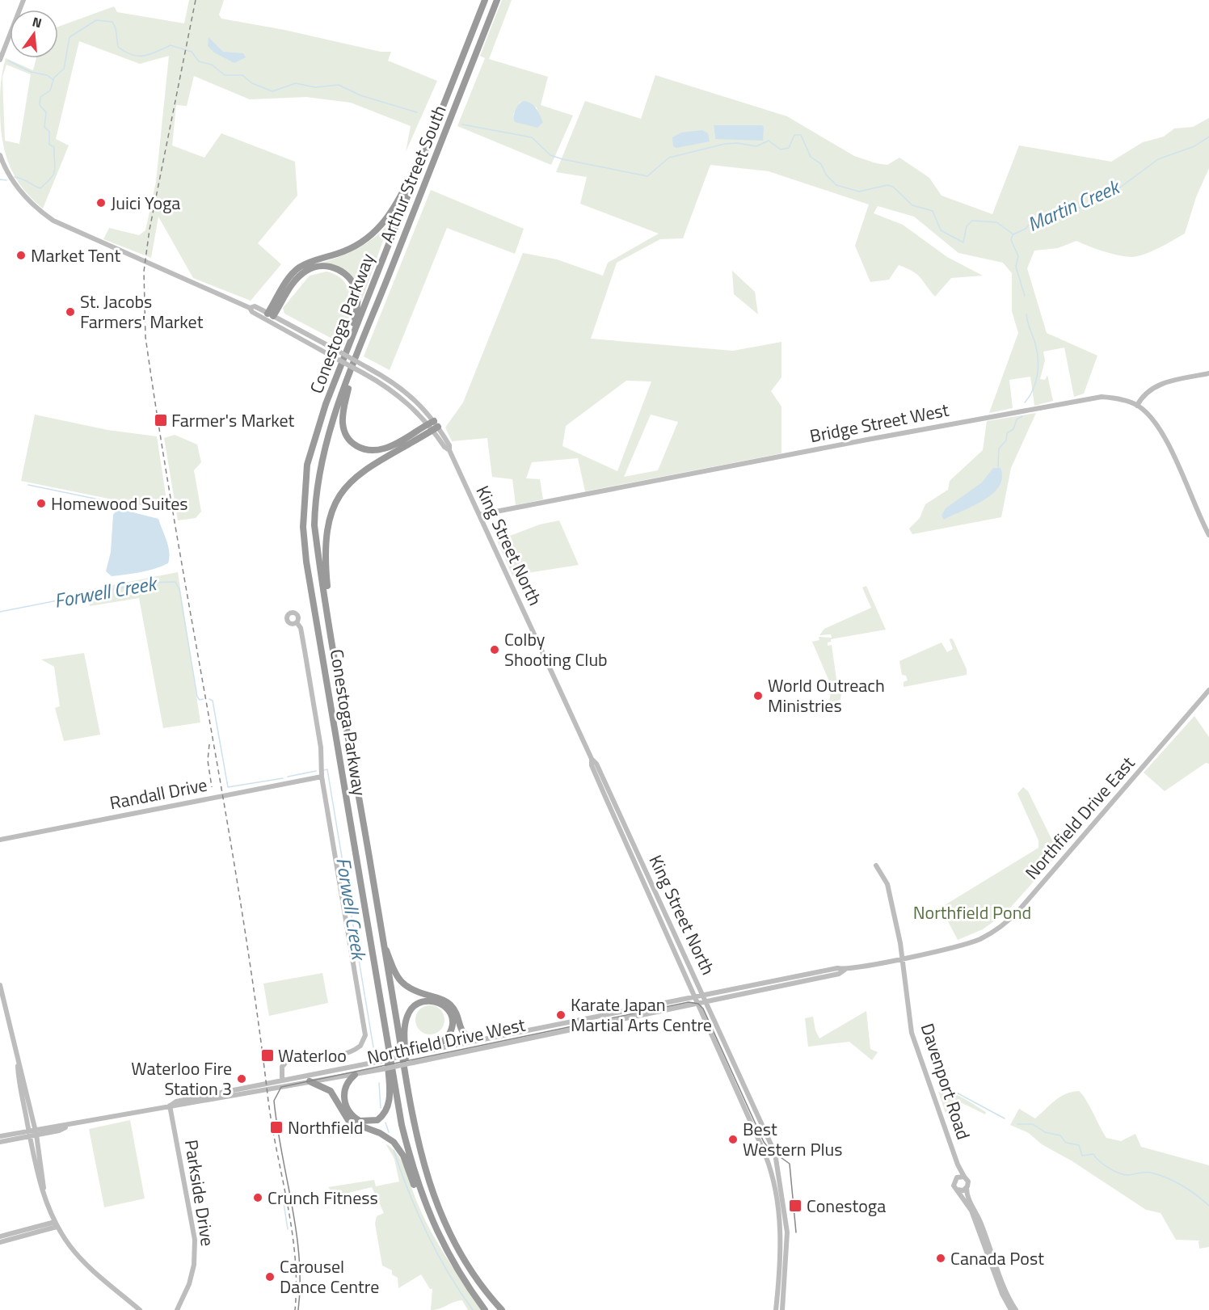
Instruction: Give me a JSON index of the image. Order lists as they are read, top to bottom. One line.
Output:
{"streets":{"highway":["Arthur Street South","Conestoga Parkway"],"main road":["Bridge Street West","King Street North","Randall Drive","Northfield Drive East","Northfield Drive West","Davenport Road","Parkside Drive"]},"crossings":[["Arthur Street South","Conestoga Parkway"],["Bridge Street West","King Street North"],["King Street North","Northfield Drive East"],["King Street North","Northfield Drive West"],["Northfield Drive East","Northfield Drive West"],["Northfield Drive East","Davenport Road"],["Northfield Drive West","Parkside Drive"]],"water":["Martin Creek","Forwell Creek"],"parks":["Northfield Pond"],"places":{"other":["Juici Yoga","Market Tent","St. Jacobs Farmers' Market","Homewood Suites","Colby Shooting Club","World Outreach Ministries","Karate Japan Martial Arts Centre","Waterloo Fire Station 3","Best Western Plus","Crunch Fitness","Canada Post","Carousel Dance Centre"],"transit":["Farmer's Market","Waterloo","Northfield","Conestoga"]},"north":"top"}
